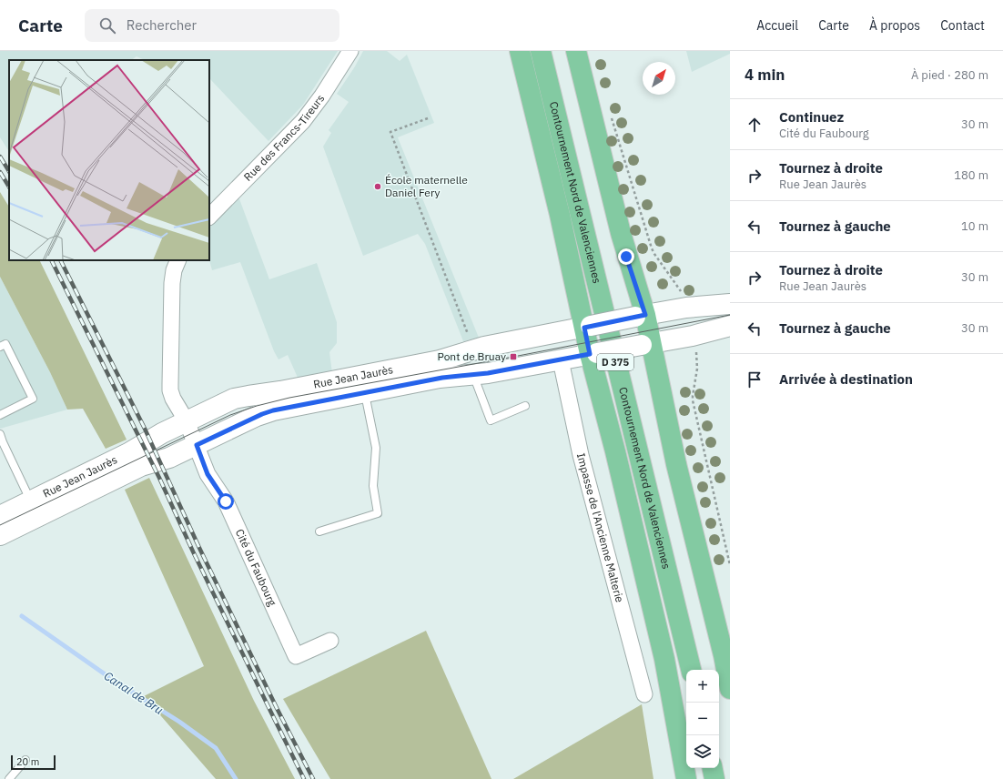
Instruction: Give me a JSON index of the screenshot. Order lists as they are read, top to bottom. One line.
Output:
{"streets":{"main road":["Contournement Nord de Valenciennes","D 375","Rue Jean Jaurès"],"street":["Rue des Francs-Tireurs","Impasse de l'Ancienne Malterie","Cité du Faubourg"]},"crossings":[["Rue Jean Jaurès","Impasse de l'Ancienne Malterie"],["Rue Jean Jaurès","Cité du Faubourg"]],"water":["Canal de Bru"],"places":{"other":["École maternelle Daniel Fery"],"transit":["Pont de Bruay"]},"scale_bar":"20 m","north":"top right","page":{"header":"Carte","search":"Rechercher","nav":["Accueil","Carte","À propos","Contact"],"heading":["4 min","À pied · 280 m"],"list":[["Continuez","Cité du Faubourg","30 m"],["Tournez à droite","Rue Jean Jaurès","180 m"],["Tournez à gauche","10 m"],["Tournez à droite","Rue Jean Jaurès","30 m"],["Tournez à gauche","30 m"],"Arrivée à destination"],"map_buttons":["+","−"],"scale":"20 m"}}
